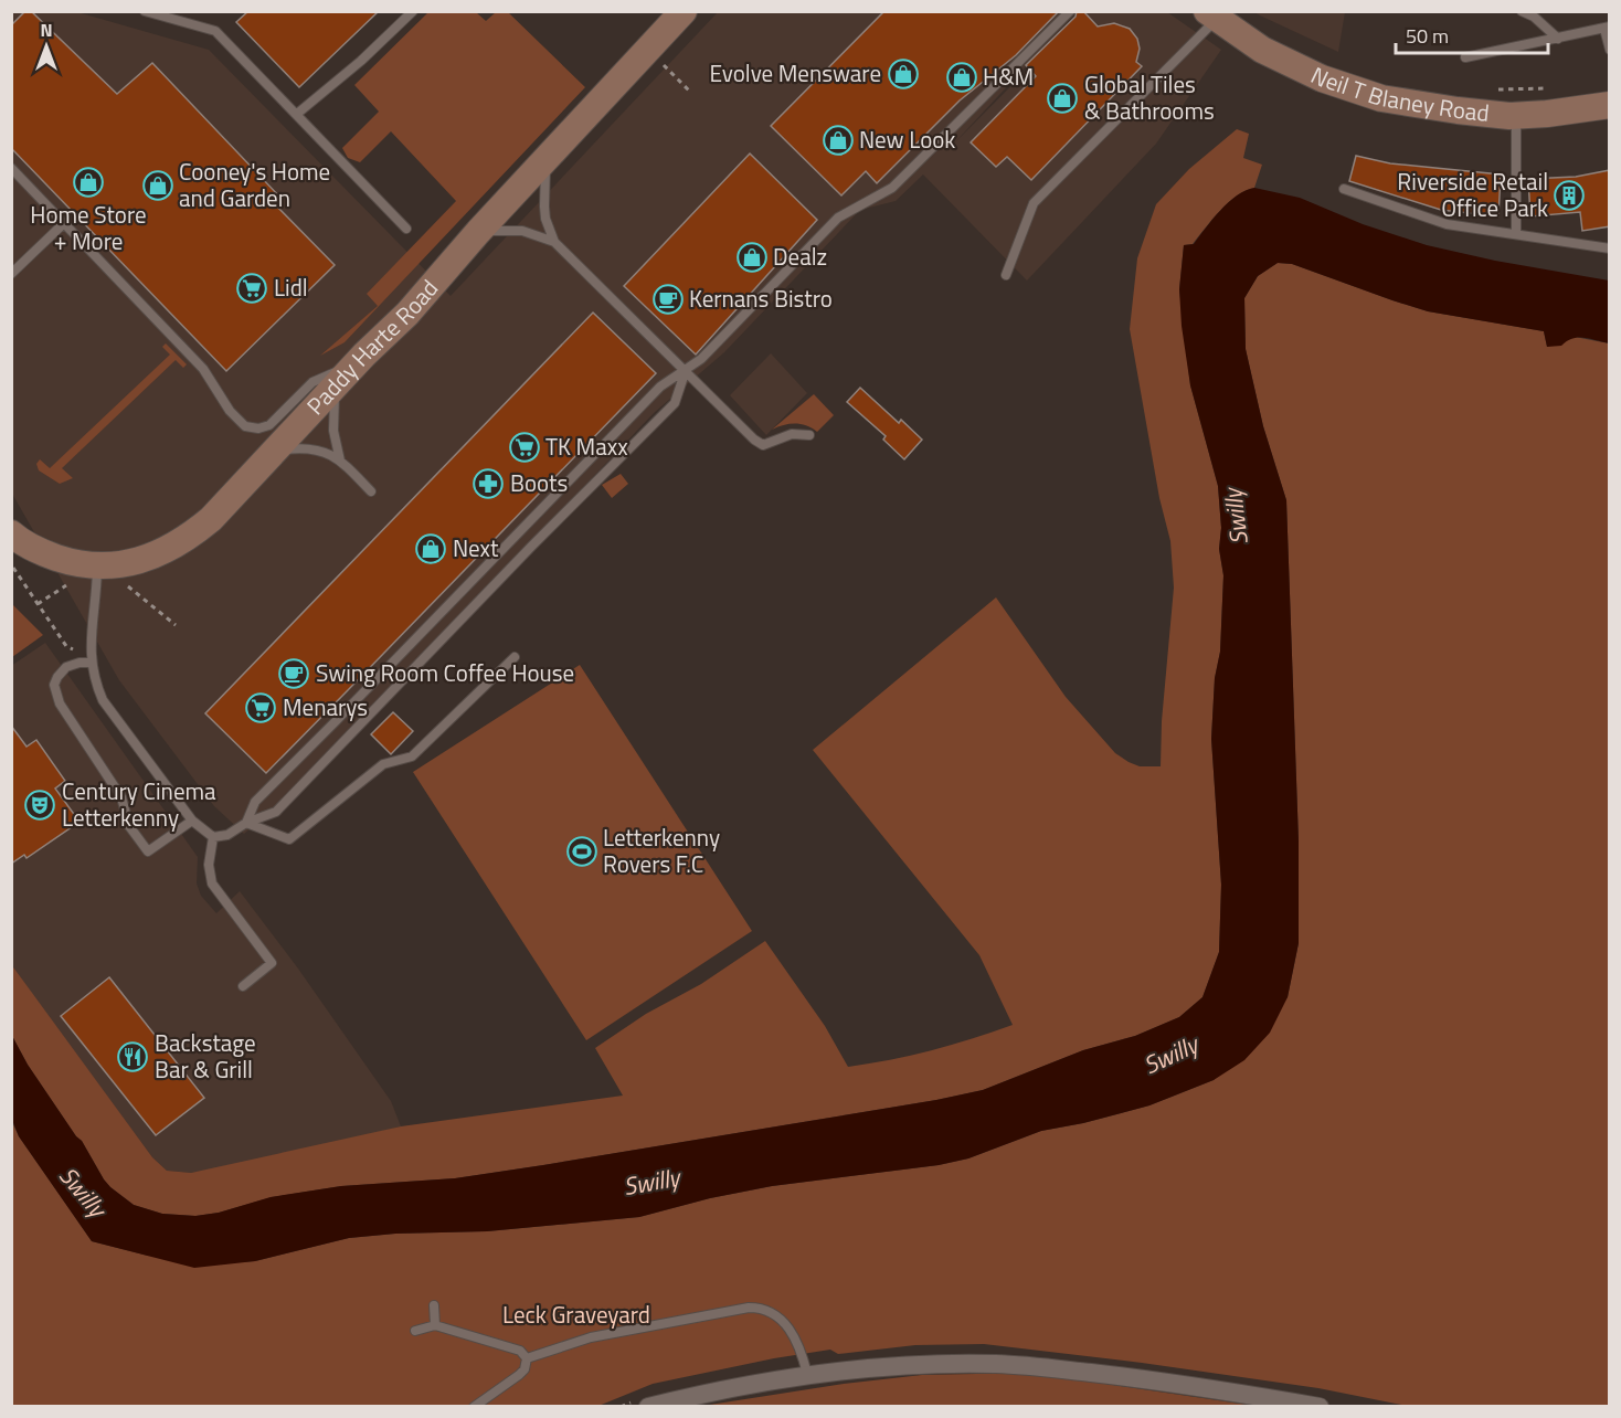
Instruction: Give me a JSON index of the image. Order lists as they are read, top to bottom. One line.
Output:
{"streets":{"main road":["Neil T Blaney Road","Paddy Harte Road"]},"water":["Swilly"],"parks":["Leck Graveyard"],"places":{"shop":["Evolve Mensware","H&M","Global Tiles & Bathrooms","New Look","Home Store + More","Cooney's Home and Garden","Dealz","Next"],"building":["Riverside Retail Office Park"],"supermarket":["Lidl","TK Maxx","Menarys"],"cafe":["Kernans Bistro","Swing Room Coffee House"],"pharmacy":["Boots"],"theatre":["Century Cinema Letterkenny"],"sports":["Letterkenny Rovers F.C"],"restaurant":["Backstage Bar & Grill"]},"scale_bar":"50 m","north":"top"}
